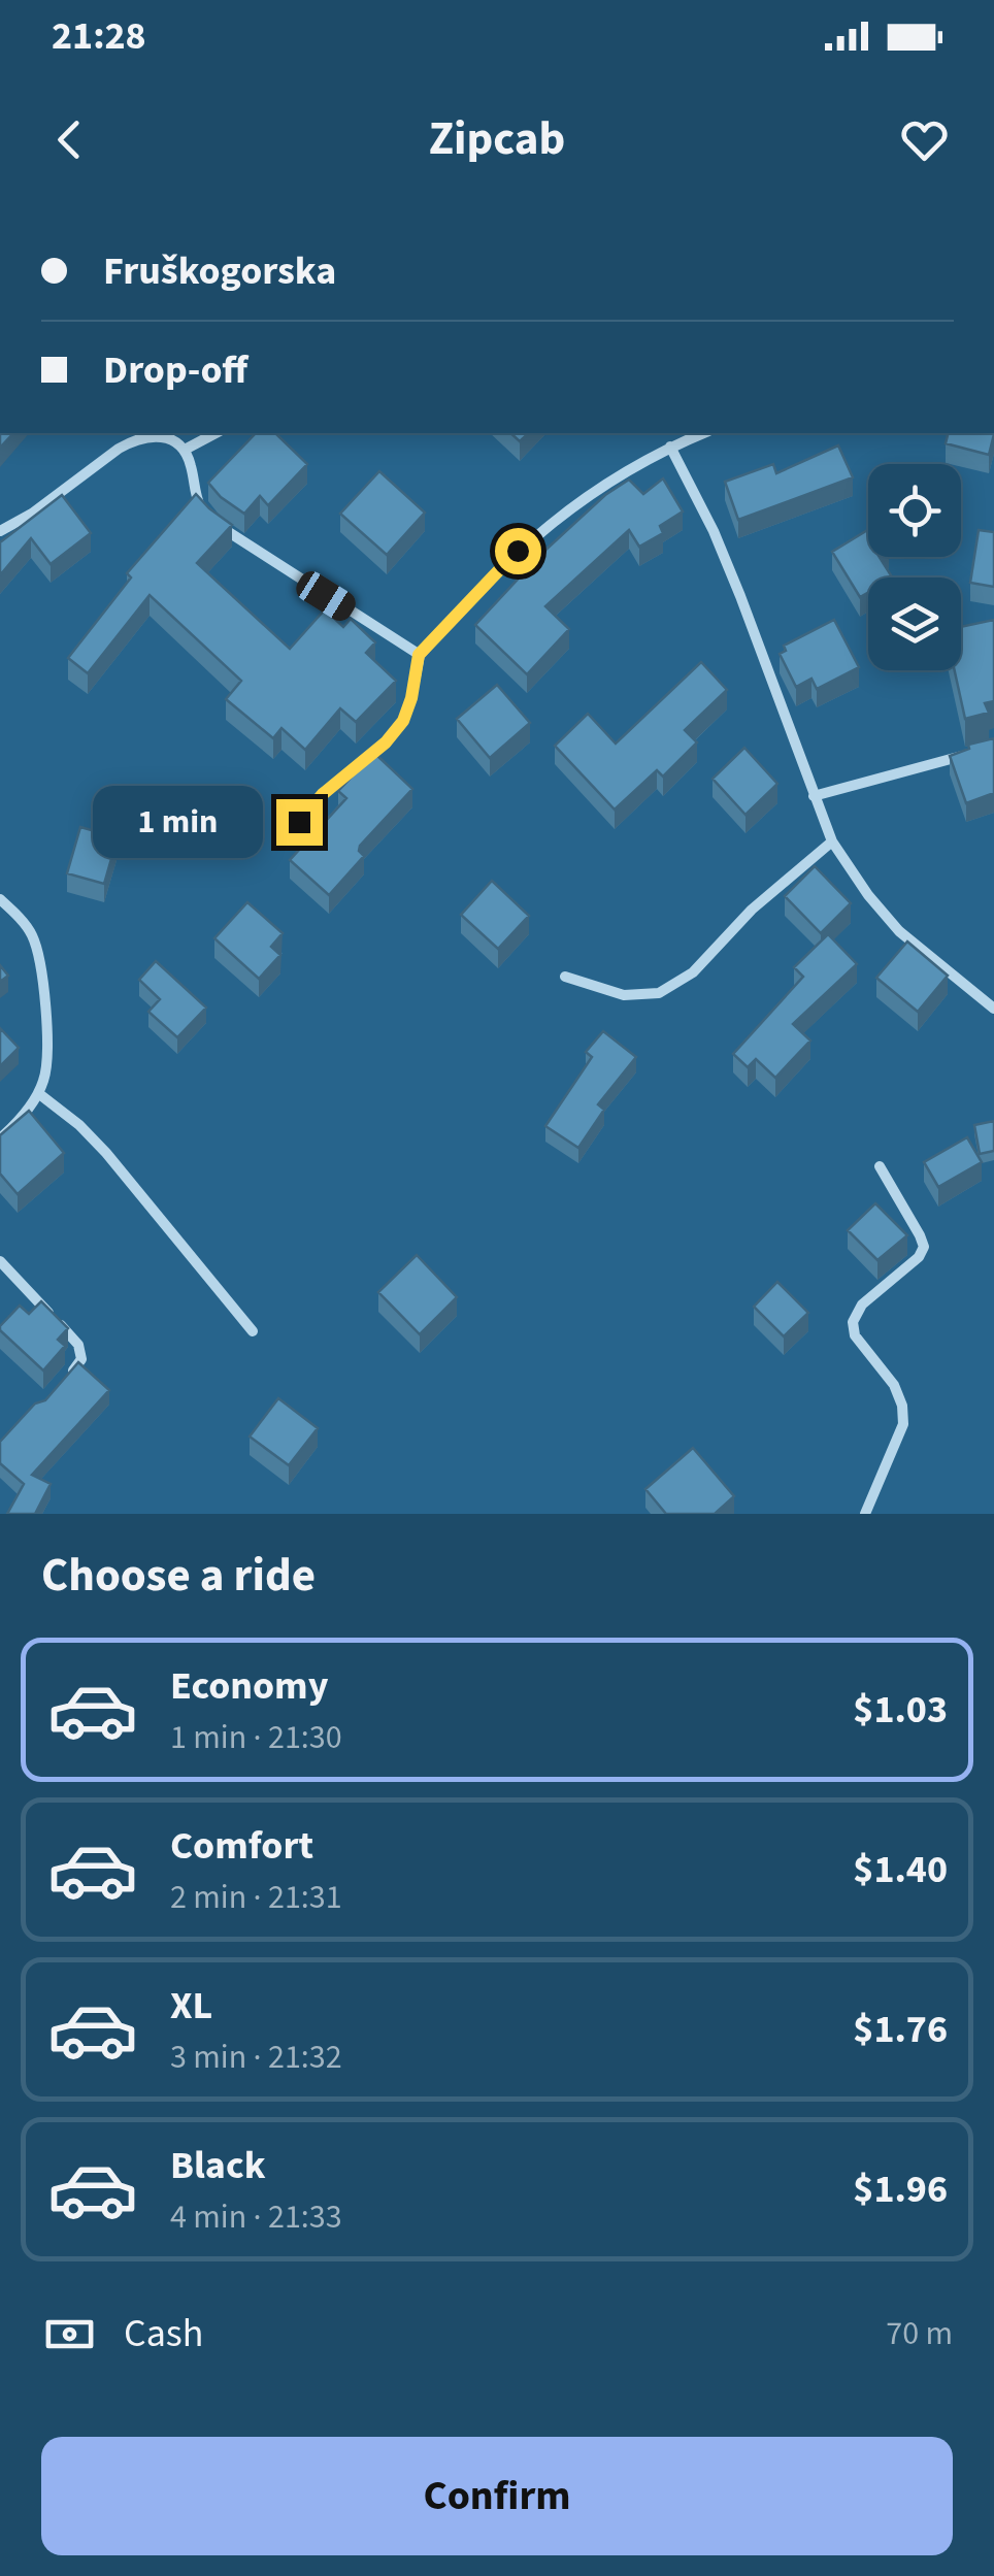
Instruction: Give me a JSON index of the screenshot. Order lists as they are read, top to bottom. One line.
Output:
{"page":{"status":"21:28","header":"Zipcab","banner":["Fruškogorska","Drop-off"],"bubble":"1 min","heading":"Choose a ride","list":[{"name":"Economy","note":"1 min · 21:30","value":"$1.03"},{"name":"Comfort","note":"2 min · 21:31","value":"$1.40"},{"name":"XL","note":"3 min · 21:32","value":"$1.76"},{"name":"Black","note":"4 min · 21:33","value":"$1.96"}],"pay":["Cash","70 m"],"buttons":"Confirm"}}
